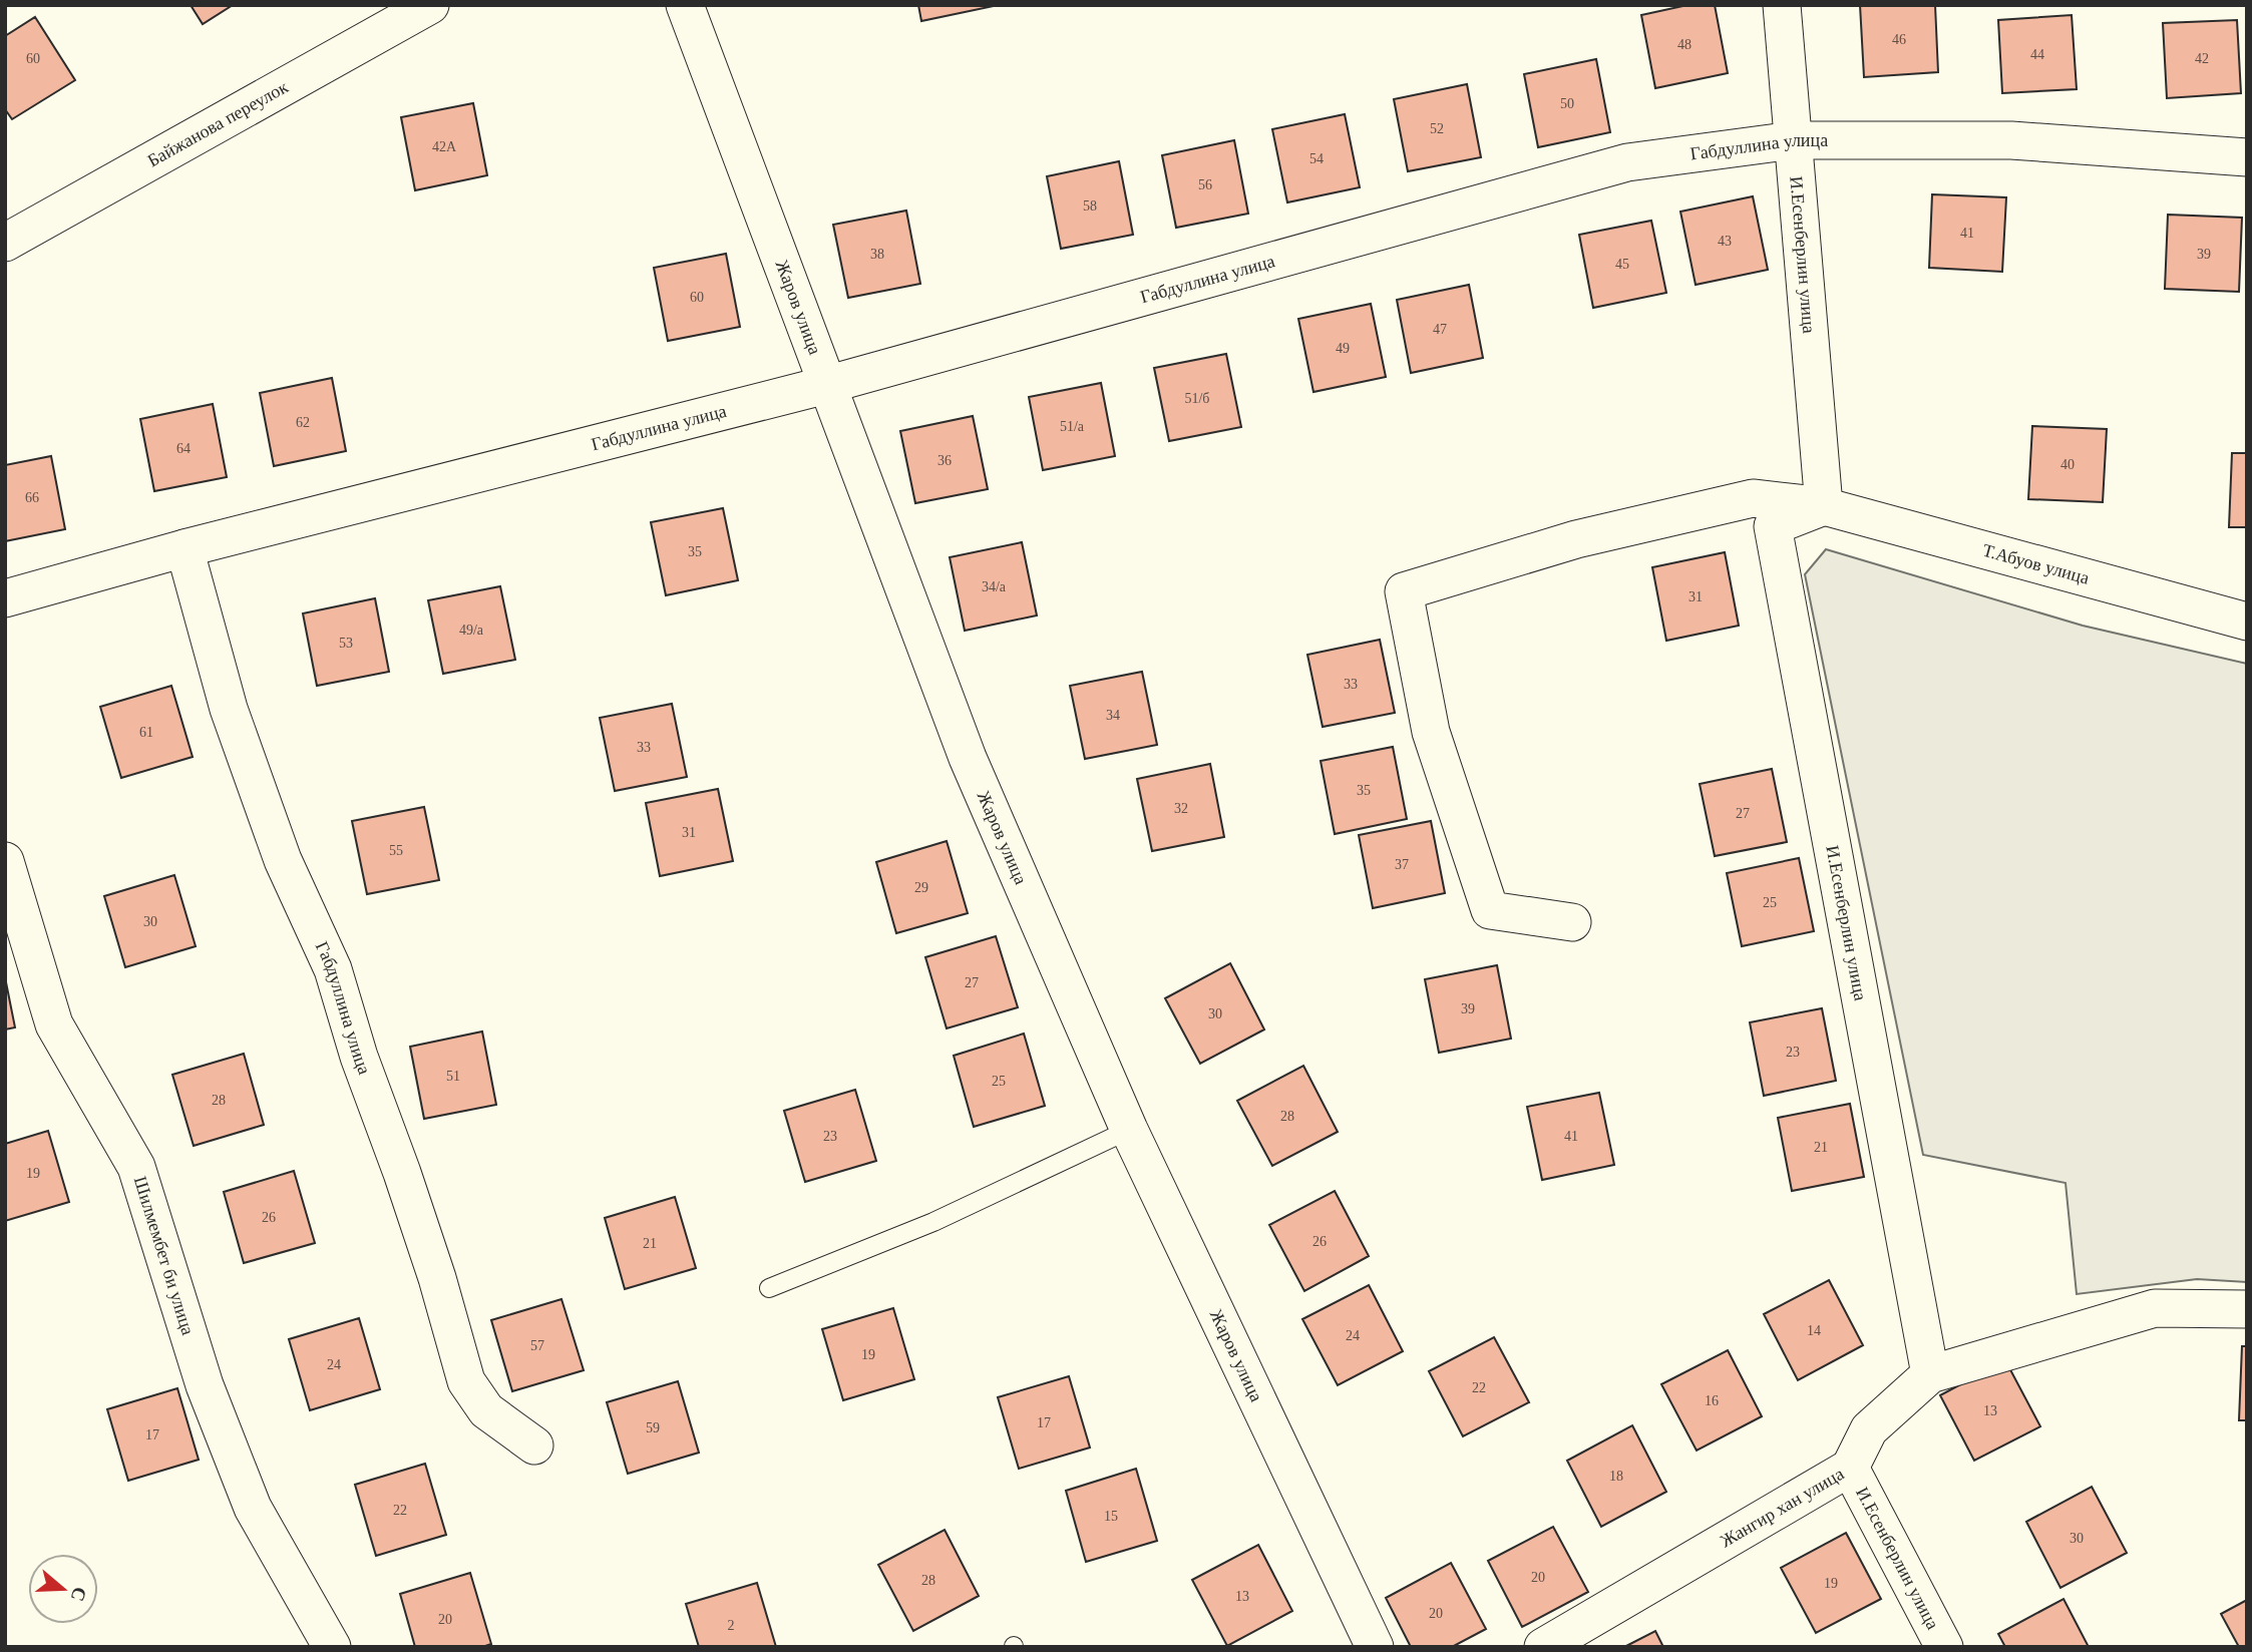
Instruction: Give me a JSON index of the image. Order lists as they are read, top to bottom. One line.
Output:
{"streets":{"street":["Байжанова переулок","Габдуллина улица","И.Есенберлин улица","Жаров улица","Т.Абуов улица","Шилмембет би улица","Жангир хан улица"]},"crossings":[["Габдуллина улица","И.Есенберлин улица"],["Габдуллина улица","Жаров улица"],["И.Есенберлин улица","Т.Абуов улица"],["И.Есенберлин улица","Жангир хан улица"]],"house_numbers":["46","48","44","60","42","50","52","42А","54","56","58","41","43","38","39","45","60","47","49","51/б","62","51/a","64","36","40","66","35","34/a","31","49/a","53","33","34","61","33","35","32","27","31","55","37","29","25","30","27","39","30","23","51","25","28","28","23","41","21","19","26","26","21","14","24","57","19","24","22","16","13","17","59","17","18","22","15","30","20","28","19","13","20","20","2"],"north":"right"}
